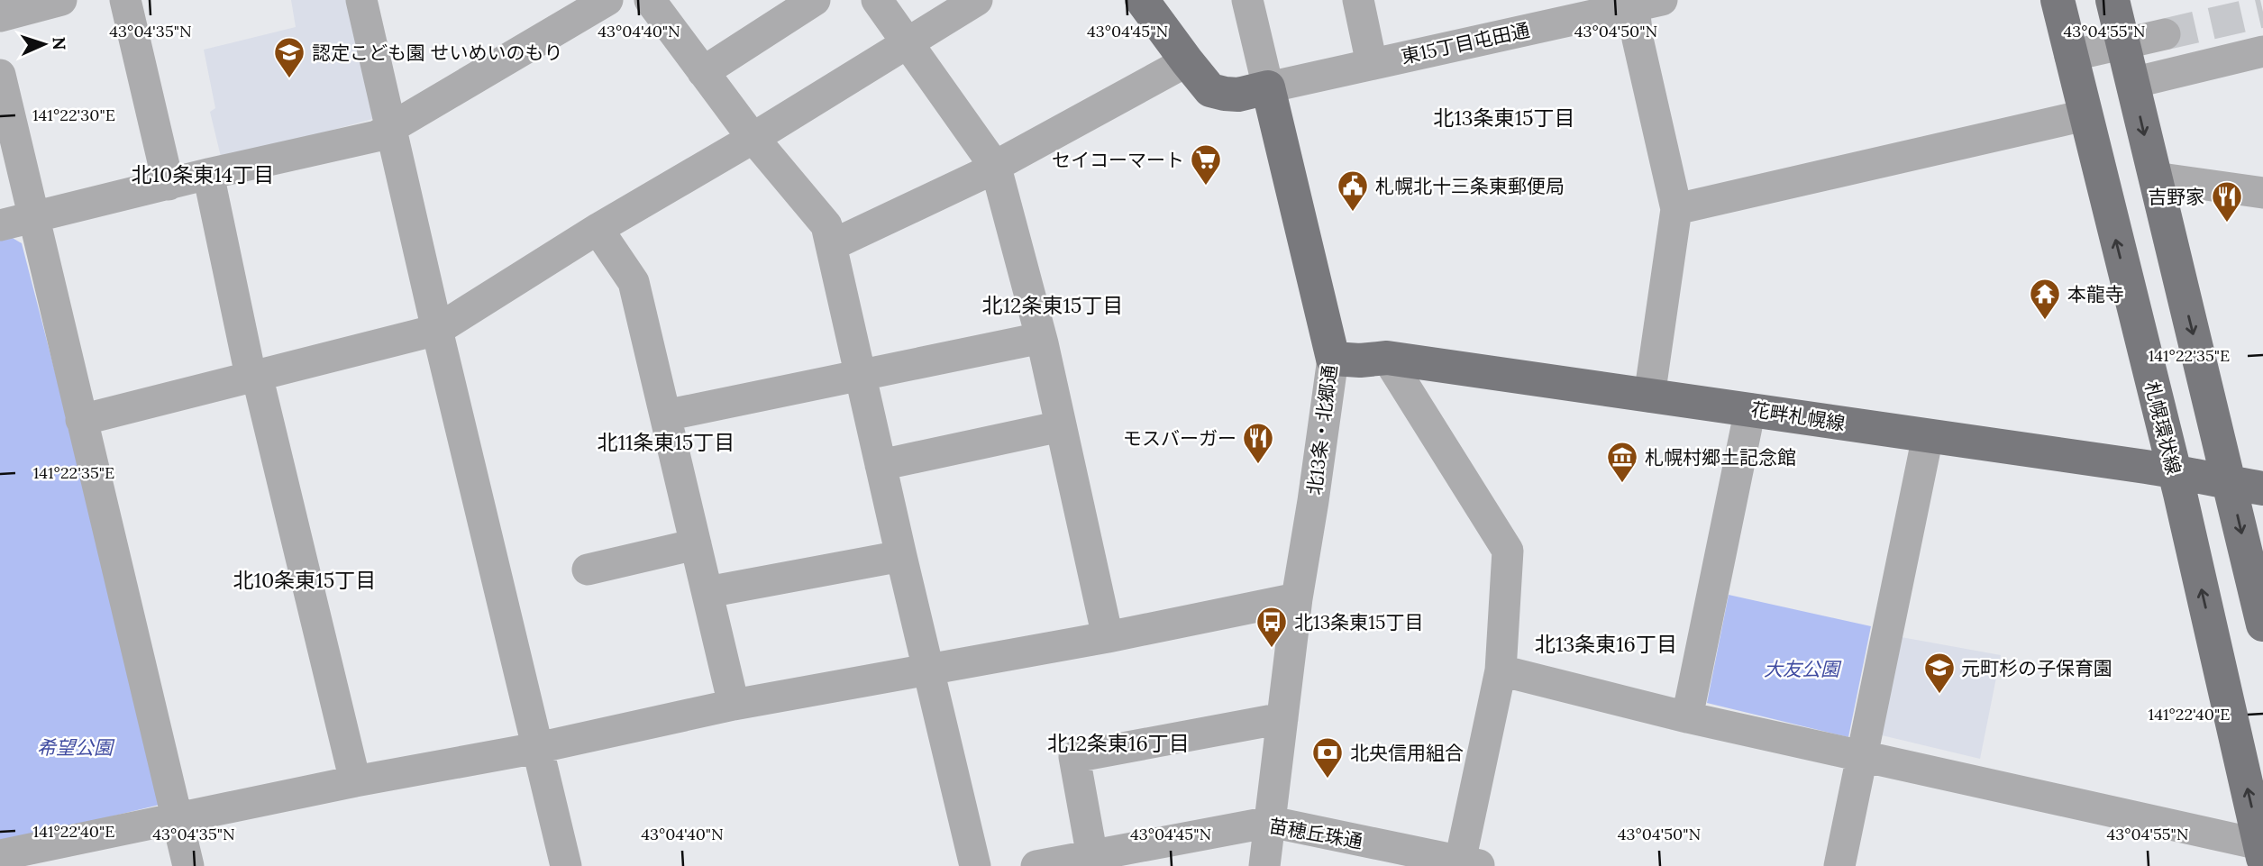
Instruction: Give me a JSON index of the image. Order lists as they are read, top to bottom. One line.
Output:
{"streets":{"main road":["花畔札幌線","札幌環状線","北13条・北郷通"],"street":["東15丁目屯田通","苗穂丘珠通"]},"crossings":[["東15丁目屯田通","北13条・北郷通"],["花畔札幌線","札幌環状線"],["花畔札幌線","北13条・北郷通"],["北13条・北郷通","苗穂丘珠通"]],"districts":["北13条東15丁目","北10条東14丁目","北12条東15丁目","北11条東15丁目","北10条東15丁目","北13条東16丁目","北12条東16丁目"],"parks":["大友公園","希望公園"],"places":{"school or university":["認定こども園 せいめいのもり","元町杉の子保育園"],"supermarket":["セイコーマート"],"public building":["札幌北十三条東郵便局"],"restaurant":["吉野家","モスバーガー"],"temple":["本龍寺"],"museum":["札幌村郷土記念館"],"bus stop":["北13条東15丁目"],"bank":["北央信用組合"]},"north":"right","coordinates":["43°04'35\"N","43°04'40\"N","43°04'45\"N","43°04'50\"N","43°04'55\"N","141°22'30\"E","141°22'35\"E","141°22'40\"E"]}
